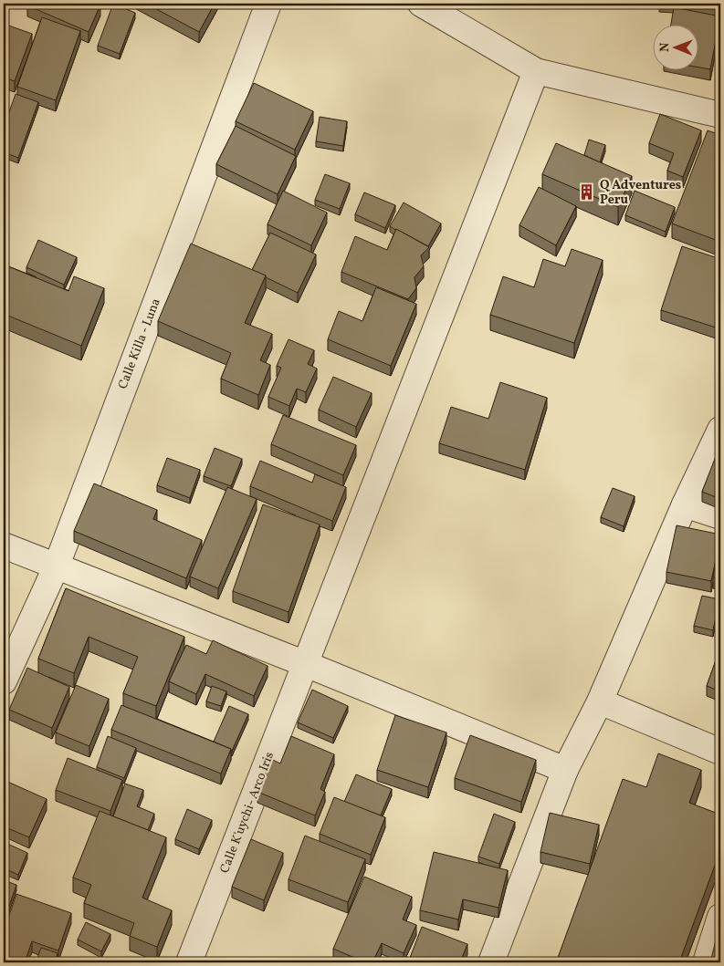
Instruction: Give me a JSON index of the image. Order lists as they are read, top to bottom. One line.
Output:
{"streets":{"street":["Calle Killa - Luna","Calle K'uychi- Arco Iris"]},"places":{"building":["Q Adventures Peru"]},"north":"left"}
